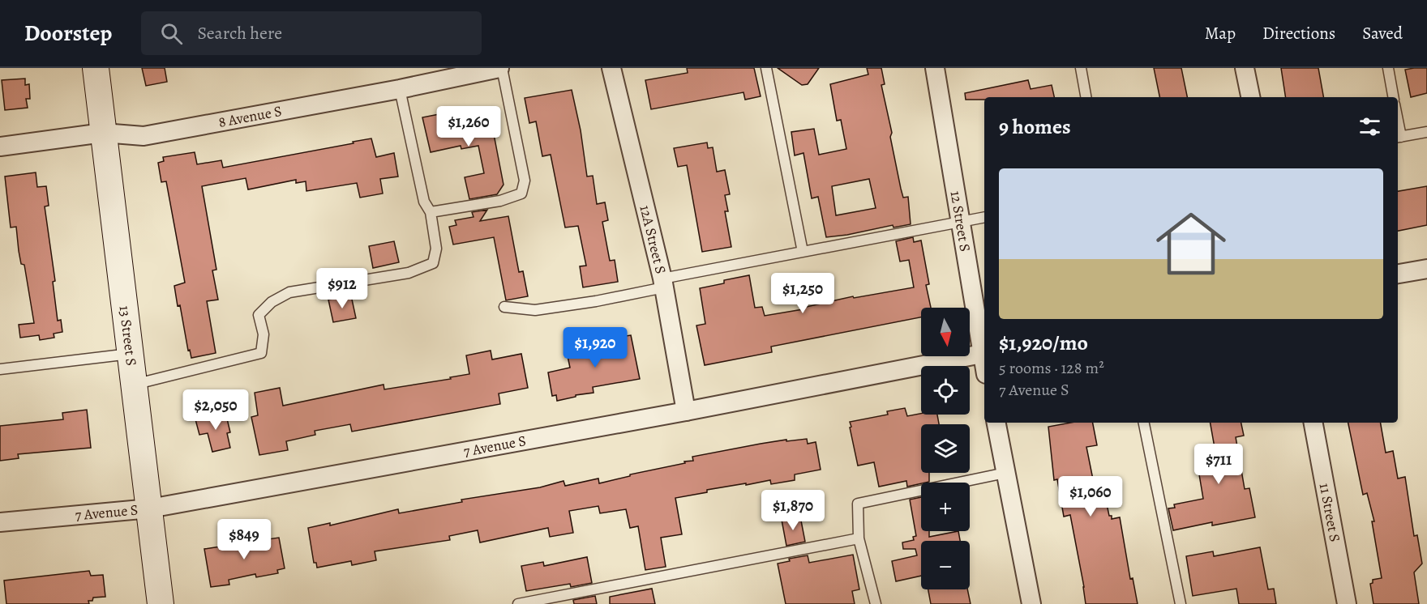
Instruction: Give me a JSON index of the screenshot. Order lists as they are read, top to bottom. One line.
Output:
{"streets":{"street":["8 Avenue S","12 Street S","12A Street S","13 Street S","7 Avenue S","11 Street S"]},"crossings":[["8 Avenue S","13 Street S"],["12 Street S","7 Avenue S"],["12A Street S","7 Avenue S"],["13 Street S","7 Avenue S"]],"north":"bottom","page":{"header":"Doorstep","search":"Search here","nav":["Map","Directions","Saved"],"heading":"9 homes","price":["$1,260","$912","$1,250","$1,920","$2,050","$711","$1,060","$1,870","$849"],"list":[{"name":"$1,920/mo","note":"5 rooms · 128 m² · 7 Avenue S"}],"map_buttons":["+","−"]}}
